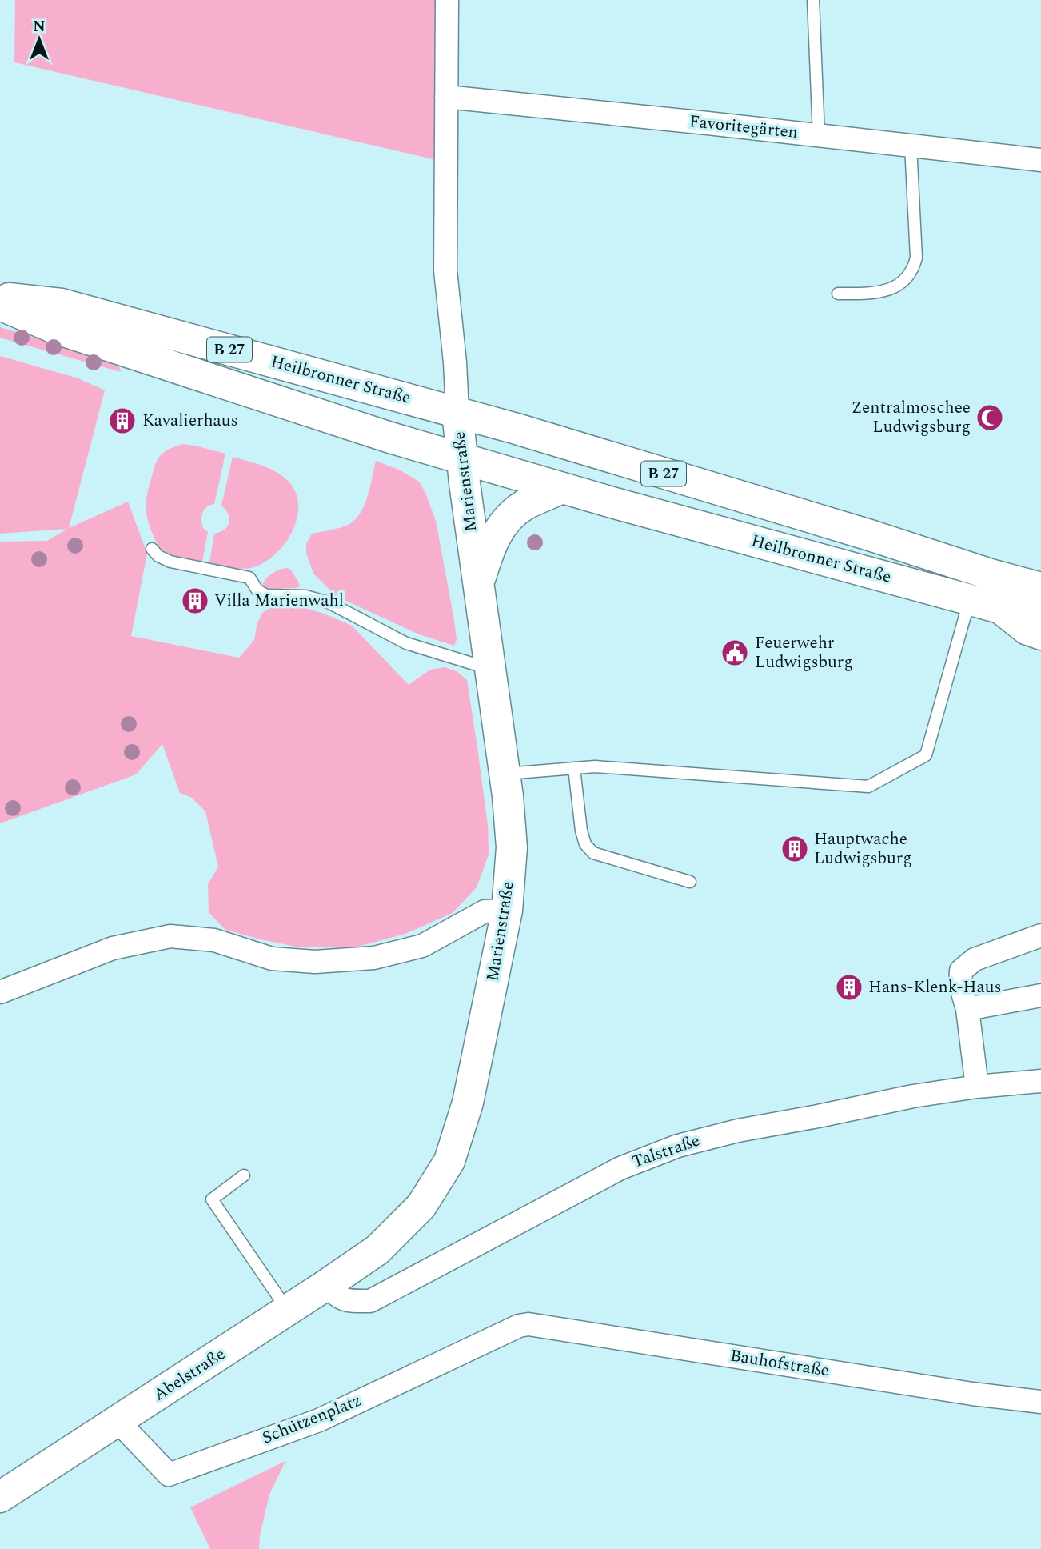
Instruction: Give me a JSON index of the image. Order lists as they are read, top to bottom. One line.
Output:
{"streets":{"main road":["B 27","Heilbronner Straße","Marienstraße","Abelstraße"],"street":["Favoritegärten","Talstraße","Bauhofstraße","Schützenplatz"]},"crossings":[["Heilbronner Straße","Marienstraße"],["Marienstraße","Abelstraße"],["Talstraße","Abelstraße"],["Bauhofstraße","Schützenplatz"],["Abelstraße","Schützenplatz"]],"places":{"mosque":["Zentralmoschee Ludwigsburg"],"building":["Kavalierhaus","Villa Marienwahl","Hauptwache Ludwigsburg","Hans-Klenk-Haus"],"public building":["Feuerwehr Ludwigsburg"]},"north":"top"}
